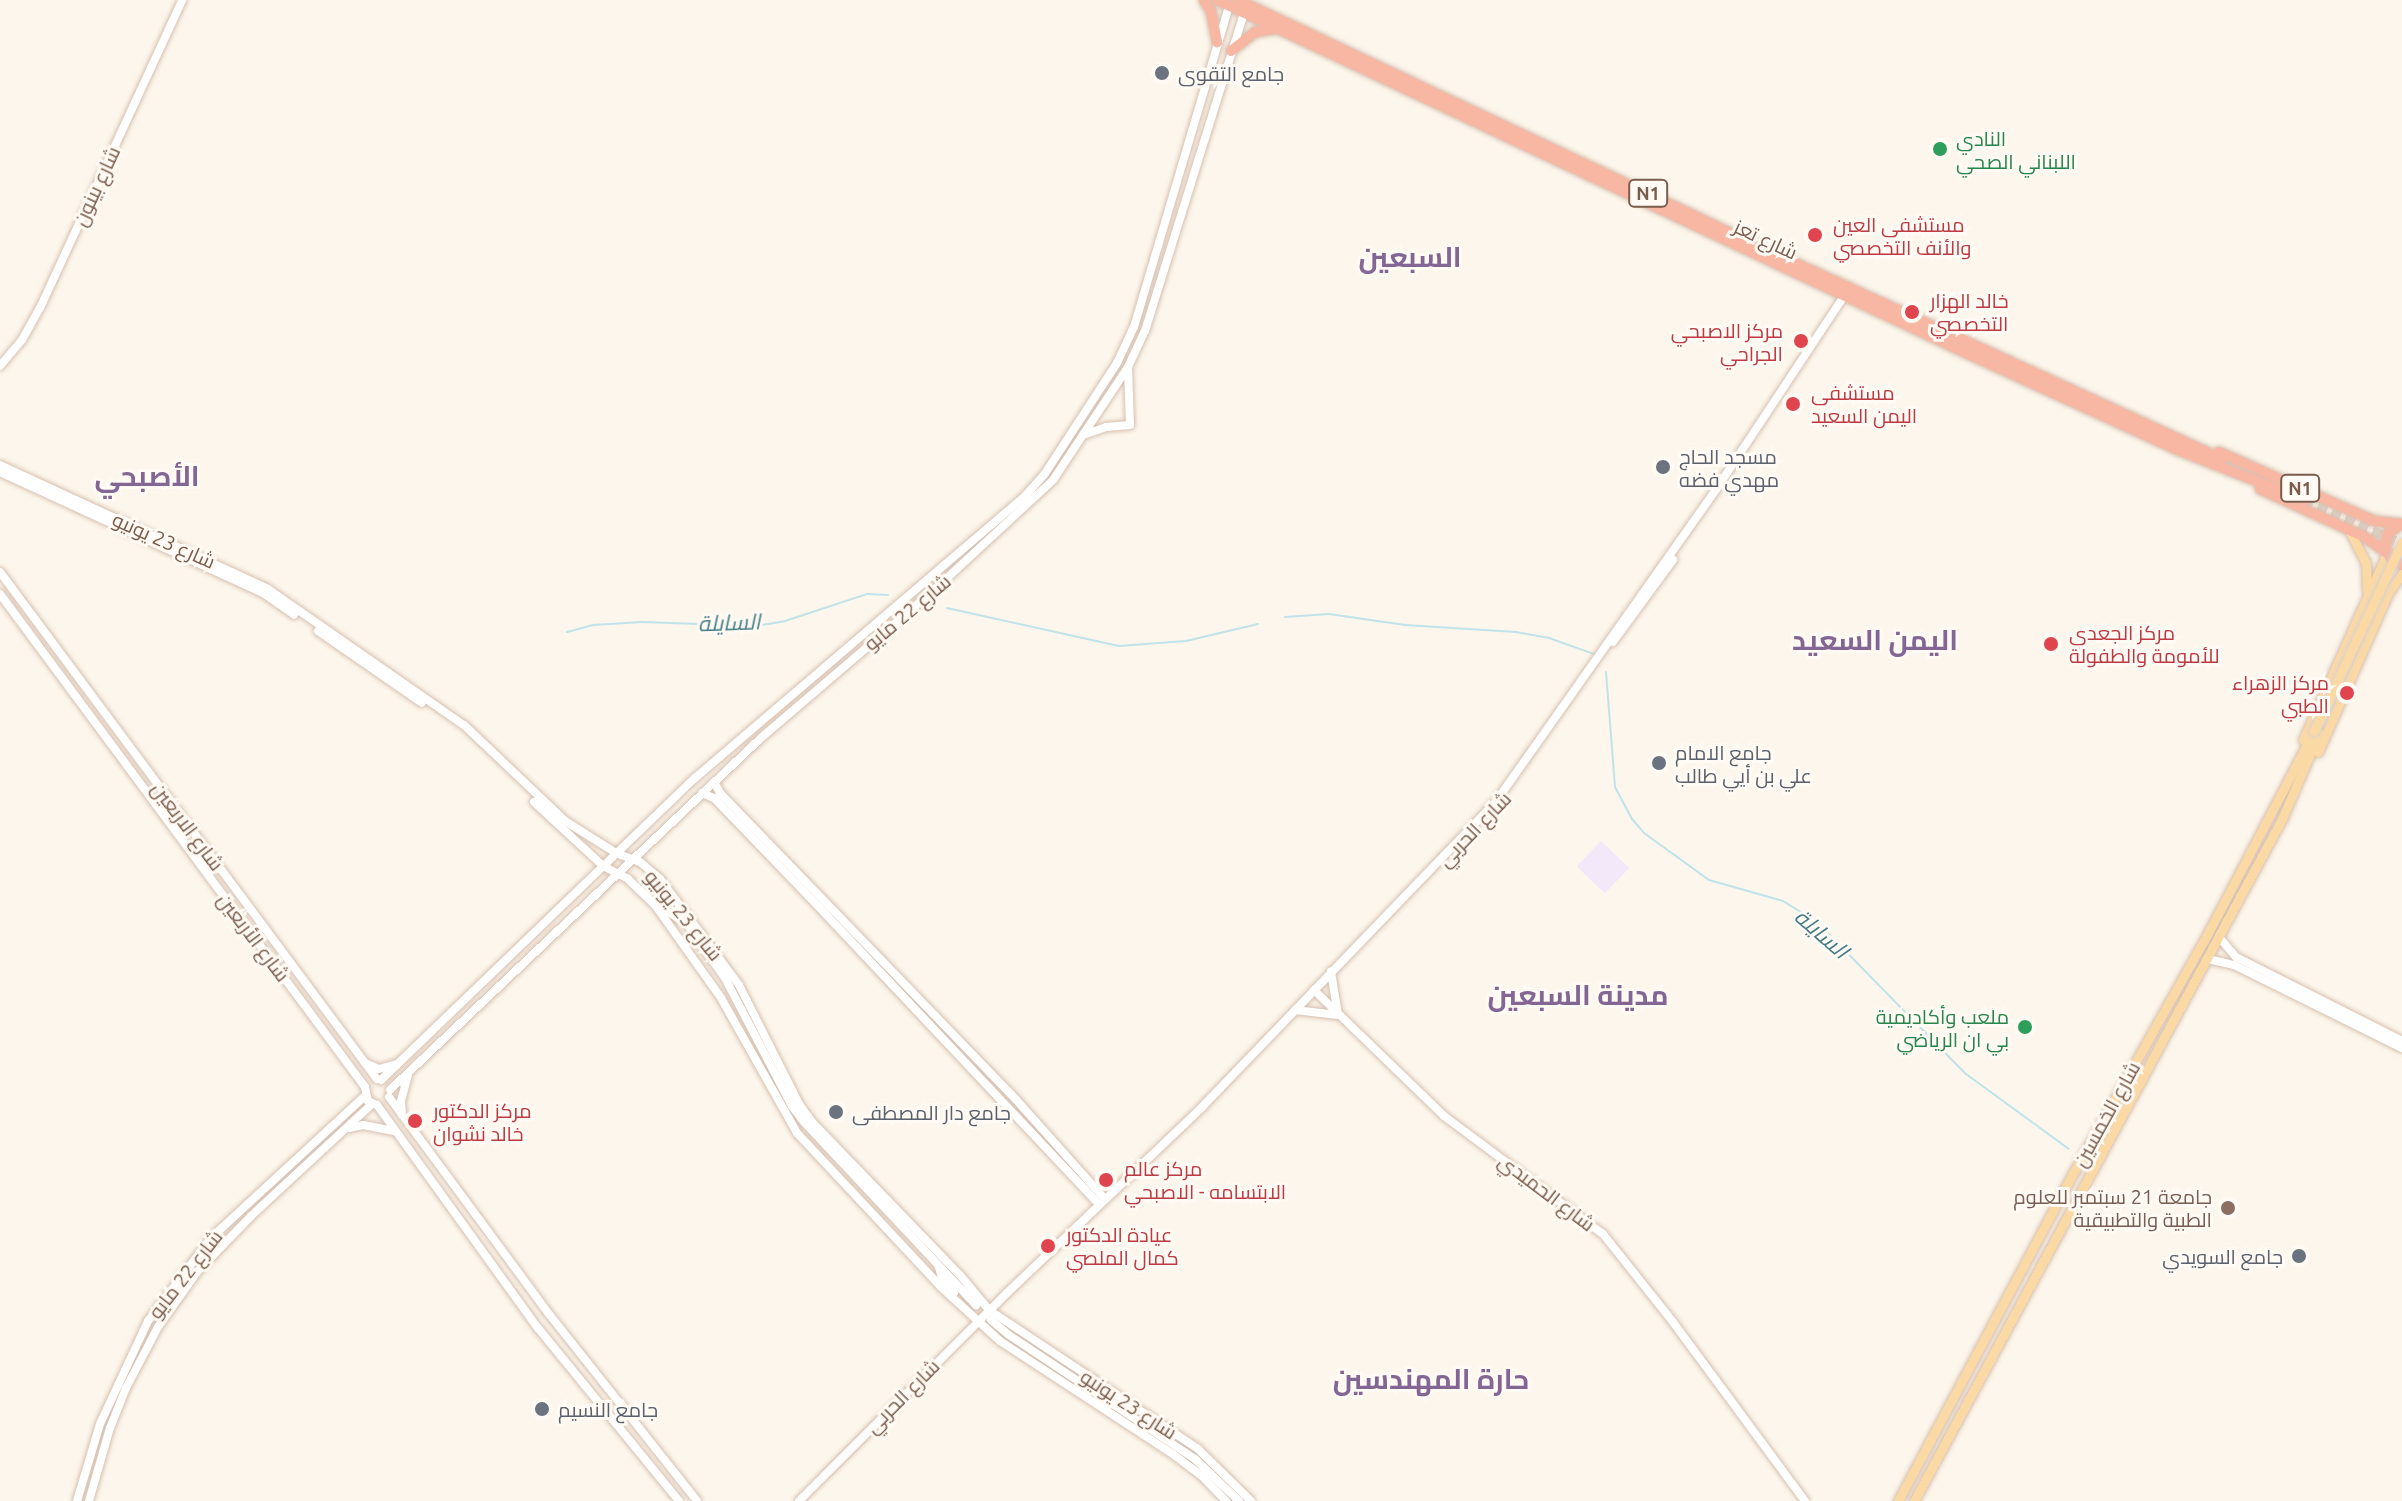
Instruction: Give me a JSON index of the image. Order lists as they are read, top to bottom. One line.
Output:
{"streets":{"highway":["N1","شارع تعز"],"main road":["شارع الخمسين"],"street":["شارع بينون","شارع 23 يونيو","شارع 22 مايو","شارع الاربعين","شارع الحربي","شارع الأربعين","شارع الحميدي"]},"crossings":[["N1","شارع تعز"],["N1","شارع الخمسين"],["شارع تعز","شارع 22 مايو"],["شارع تعز","شارع الحربي"],["شارع 23 يونيو","شارع 22 مايو"],["شارع 23 يونيو","شارع الحربي"],["شارع 22 مايو","شارع الاربعين"],["شارع 22 مايو","شارع الأربعين"],["شارع الحربي","شارع الحميدي"]],"districts":["السبعين","الأصبحي","اليمن السعيد","مدينة السبعين","حارة المهندسين"],"water":["السايلة"],"places":["جامع التقوى","النادي اللبناني الصحي","مستشفى العين والأنف التخصصي","خالد الهزار التخصصي","مركز الاصبحي الجراحي","مستشفى اليمن السعيد","مسجد الحاج مهدي فضه","مركز الجعدي للأمومة والطفولة","مركز الزهراء الطبي","جامع الامام علي بن أيي طالب","ملعب وأكاديمية بي ان الرياضي","جامع دار المصطفى","مركز الدكتور خالد نشوان","مركز عالم الابتسامه - الاصبحي","جامعة 21 سبتمبر للعلوم الطبية والتطبيقية","عيادة الدكتور كمال الملصي","جامع السويدي","جامع النسيم"]}
